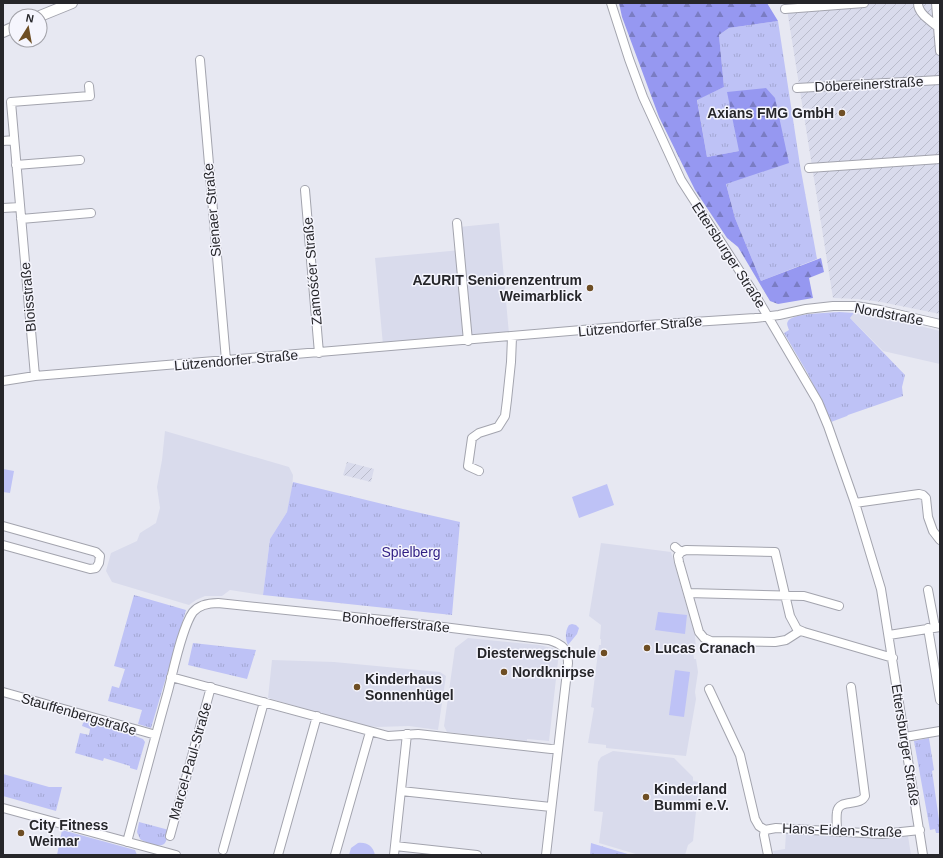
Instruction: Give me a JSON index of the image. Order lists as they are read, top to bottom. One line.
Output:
{"streets":{"street":["Döbereinerstraße","Sienaer Straße","Ettersburger Straße","Zamośćer Straße","Bloisstraße","Nordstraße","Lützendorfer Straße","Bonhoefferstraße","Stauffenbergstraße","Marcel-Paul-Straße","Hans-Eiden-Straße"]},"crossings":[["Sienaer Straße","Lützendorfer Straße"],["Ettersburger Straße","Nordstraße"],["Ettersburger Straße","Lützendorfer Straße"],["Ettersburger Straße","Hans-Eiden-Straße"],["Zamośćer Straße","Lützendorfer Straße"],["Bloisstraße","Lützendorfer Straße"],["Nordstraße","Lützendorfer Straße"],["Bonhoefferstraße","Stauffenbergstraße"]],"parks":["Spielberg"],"places":["Axians FMG GmbH","AZURIT Seniorenzentrum Weimarblick","Lucas Cranach","Diesterwegschule","Nordknirpse","Kinderhaus Sonnenhügel","Kinderland Bummi e.V.","City Fitness Weimar"],"north":"top"}
